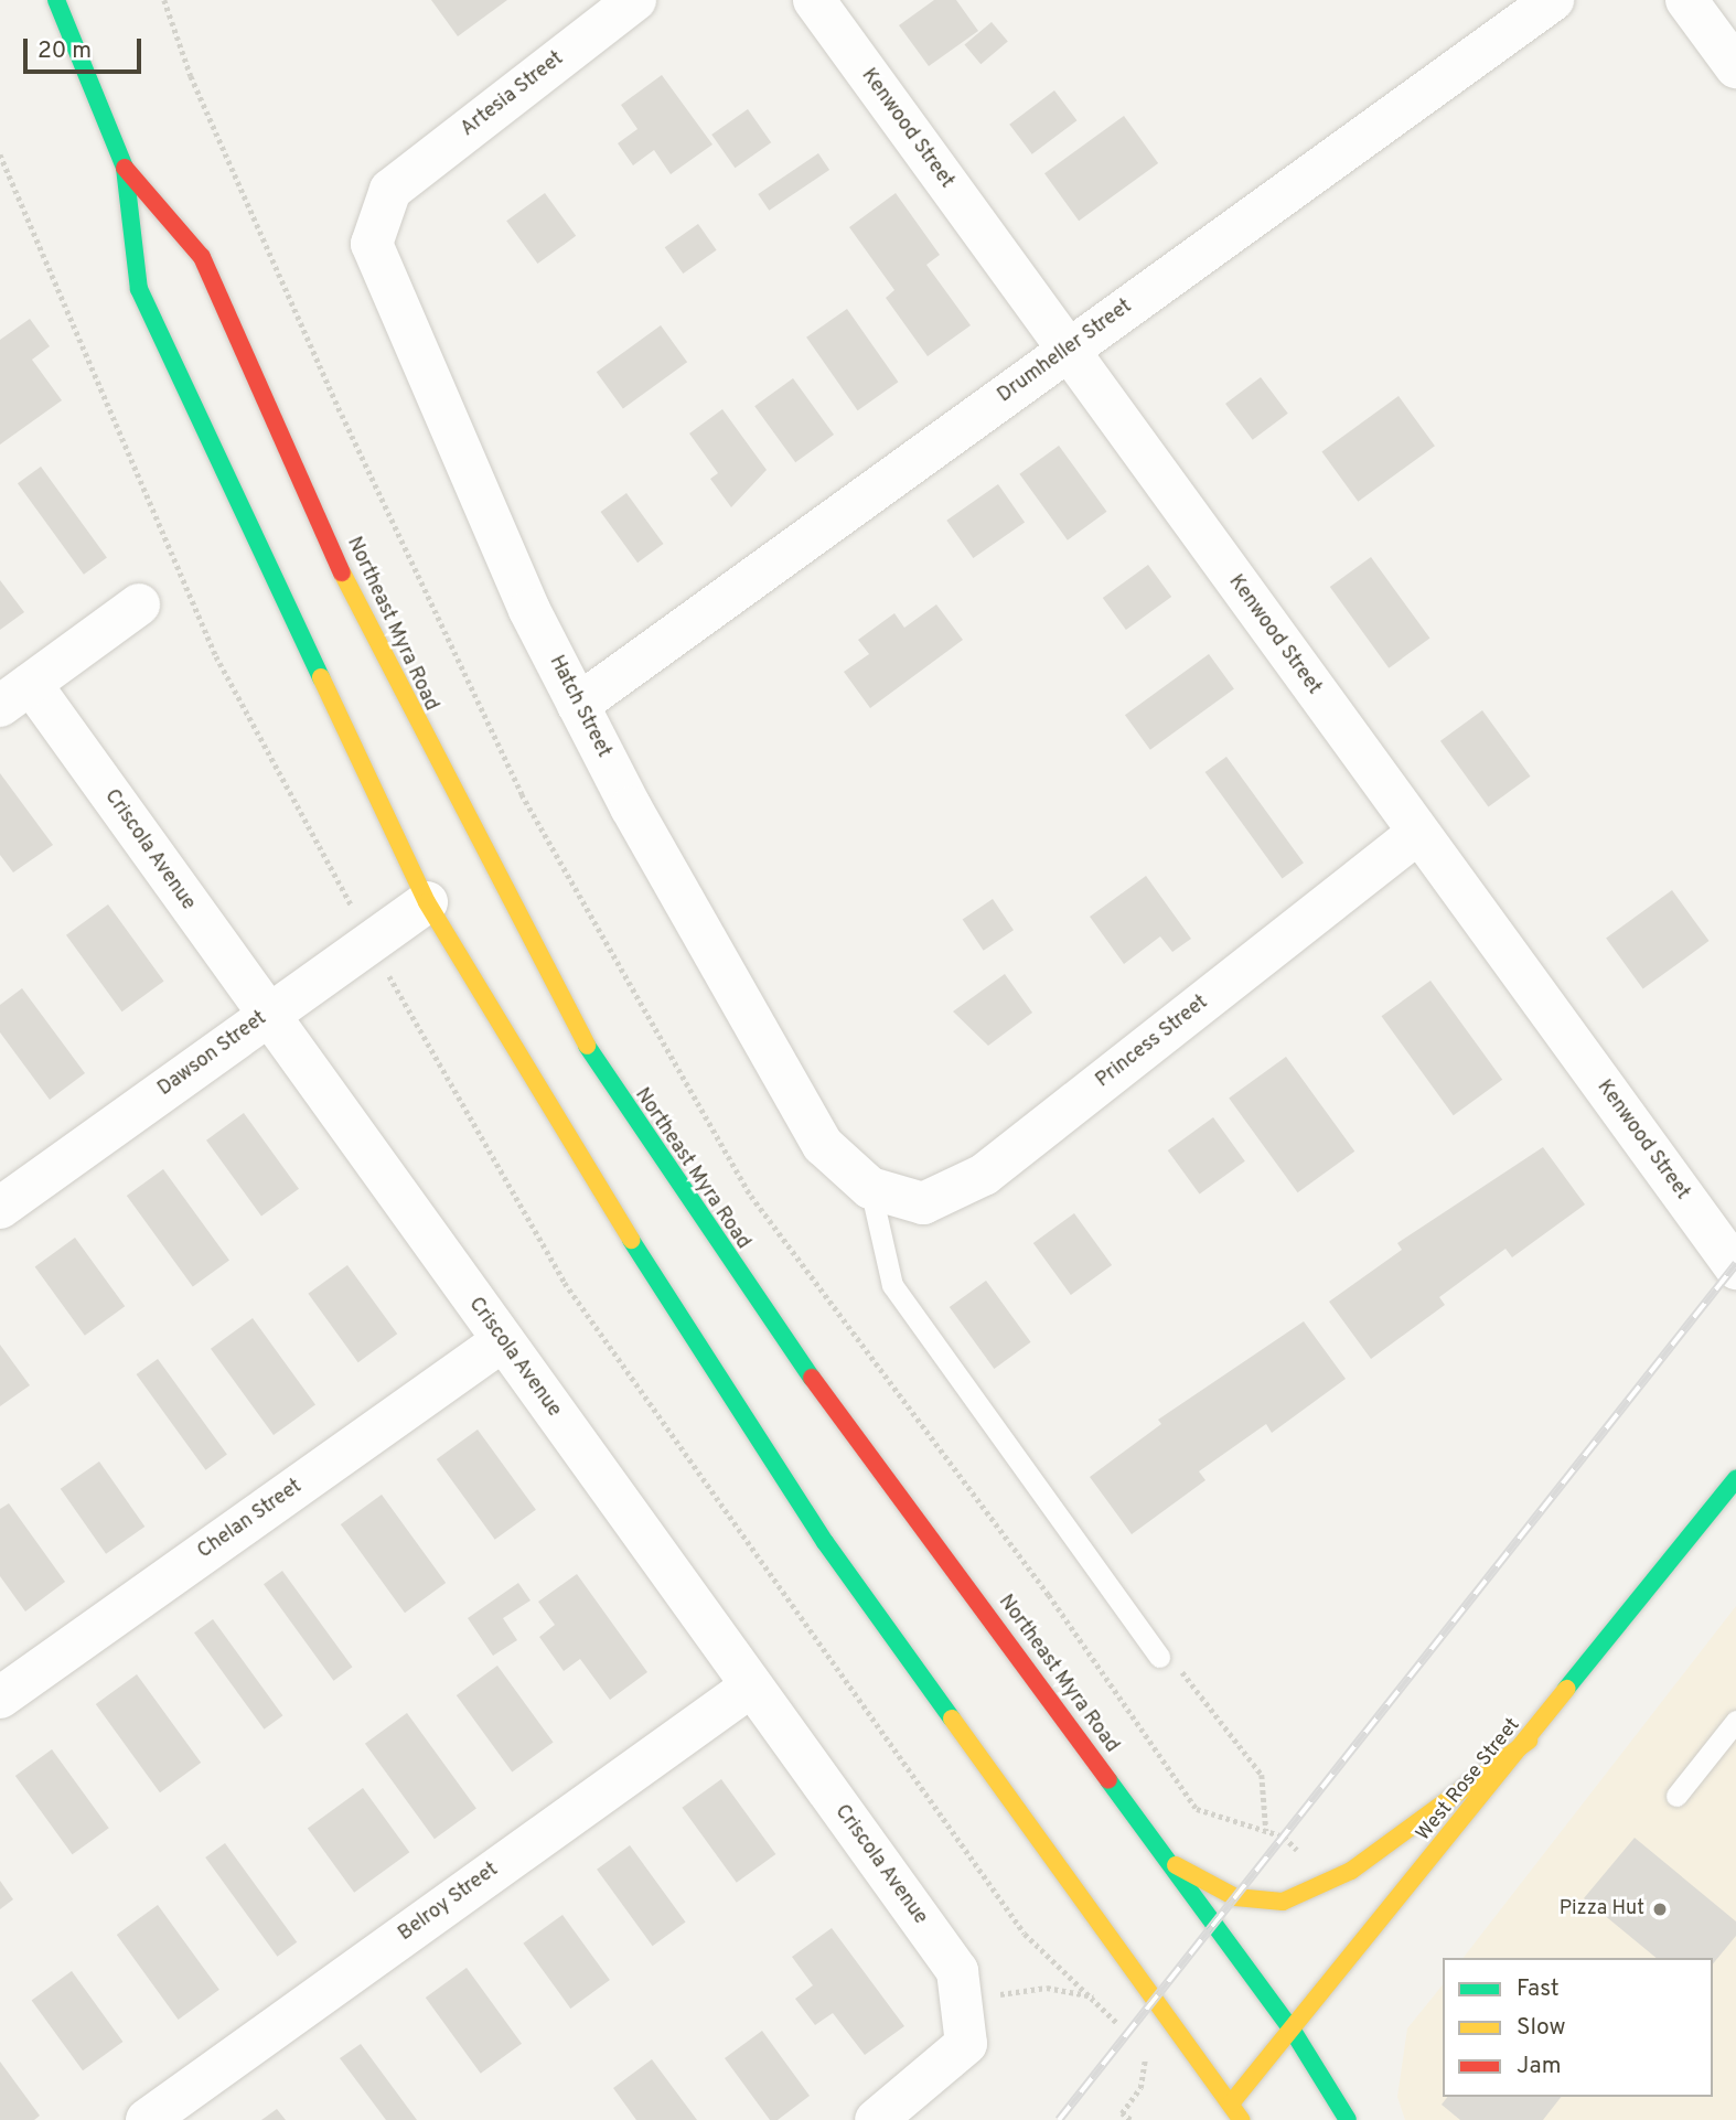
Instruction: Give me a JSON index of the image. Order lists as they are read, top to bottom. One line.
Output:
{"streets":{"main road":["Northeast Myra Road","West Rose Street"],"street":["Artesia Street","Kenwood Street","Drumheller Street","Hatch Street","Criscola Avenue","Princess Street","Dawson Street","Chelan Street","Belroy Street"]},"crossings":[["Artesia Street","Hatch Street"],["Kenwood Street","Drumheller Street"],["Kenwood Street","Princess Street"],["Drumheller Street","Hatch Street"],["Northeast Myra Road","Dawson Street"],["Northeast Myra Road","West Rose Street"],["Hatch Street","Princess Street"],["Criscola Avenue","Dawson Street"],["Criscola Avenue","Chelan Street"],["Criscola Avenue","Belroy Street"]],"places":["Pizza Hut"],"legend":["Fast","Slow","Jam"],"scale_bar":"20 m"}
